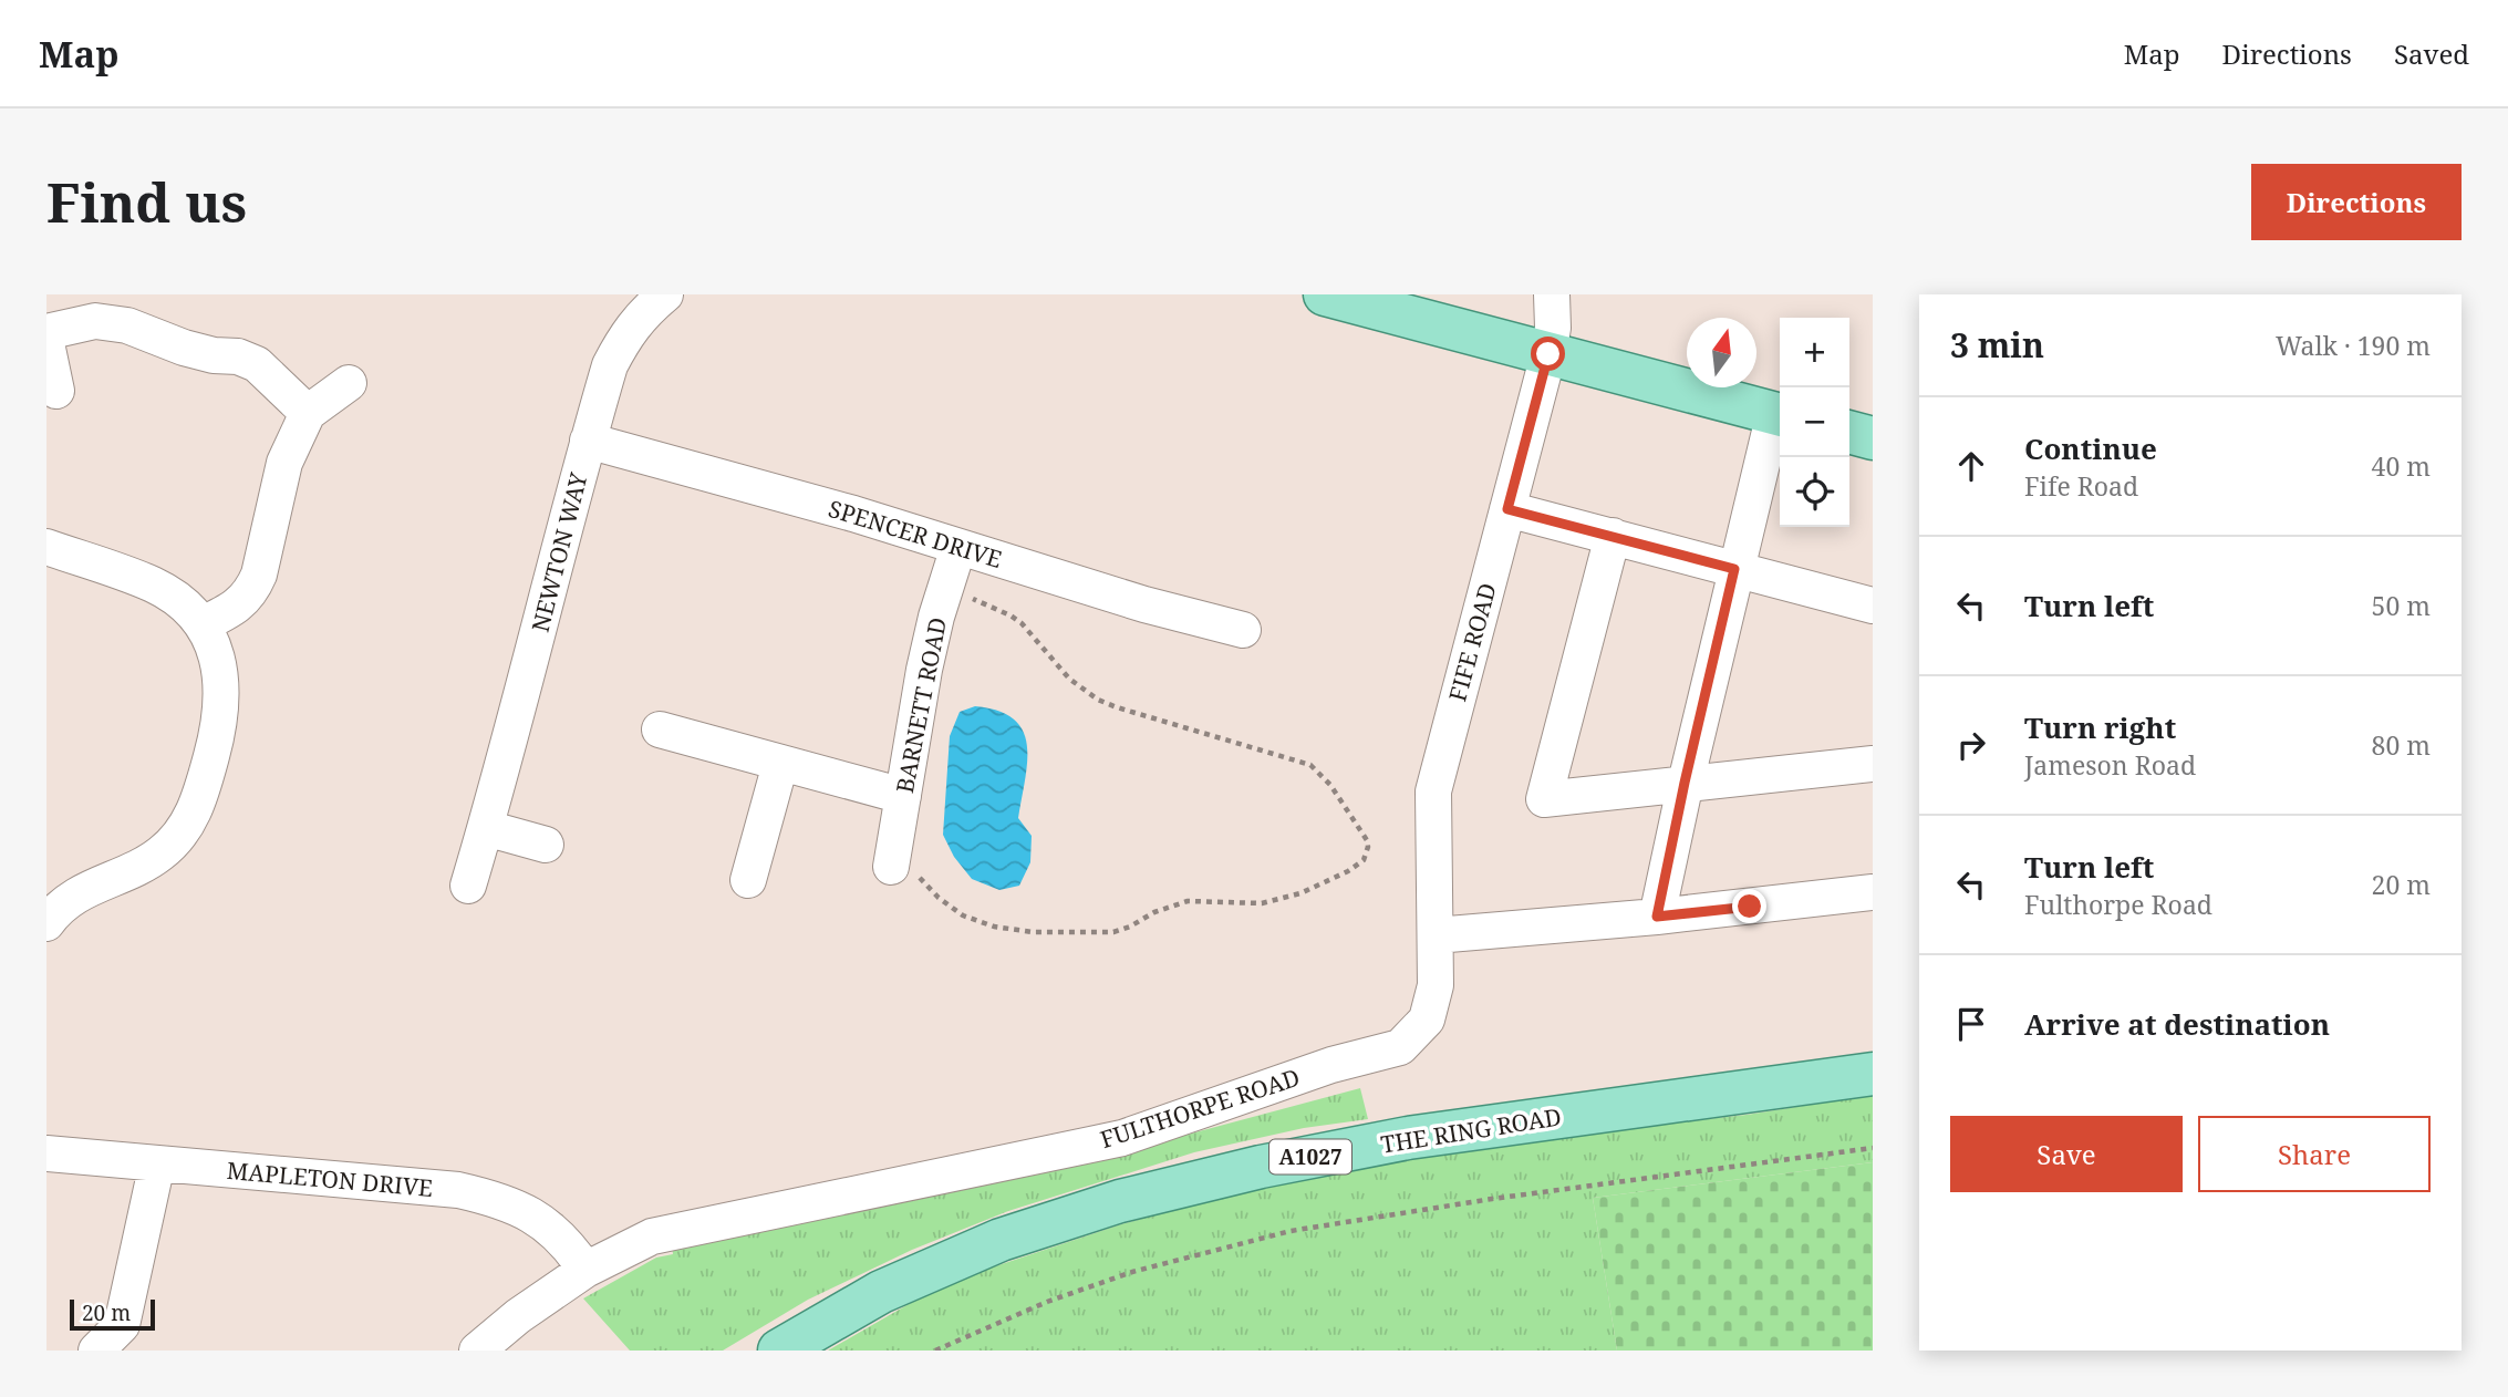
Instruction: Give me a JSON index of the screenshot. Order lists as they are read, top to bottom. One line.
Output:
{"streets":{"main road":["THE RING ROAD","A1027"],"street":["SPENCER DRIVE","NEWTON WAY","FIFE ROAD","BARNETT ROAD","FULTHORPE ROAD","MAPLETON DRIVE"]},"crossings":[["SPENCER DRIVE","NEWTON WAY"],["SPENCER DRIVE","BARNETT ROAD"],["FIFE ROAD","FULTHORPE ROAD"],["FULTHORPE ROAD","MAPLETON DRIVE"]],"scale_bar":"20 m","north":"top","page":{"header":"Map","nav":["Map","Directions","Saved"],"buttons":["Directions",["Save","Share"]],"title":"Find us","heading":["3 min","Walk · 190 m"],"map_buttons":["+","−"],"list":[["Continue","Fife Road","40 m"],["Turn left","50 m"],["Turn right","Jameson Road","80 m"],["Turn left","Fulthorpe Road","20 m"],"Arrive at destination"],"scale":"20 m"}}
